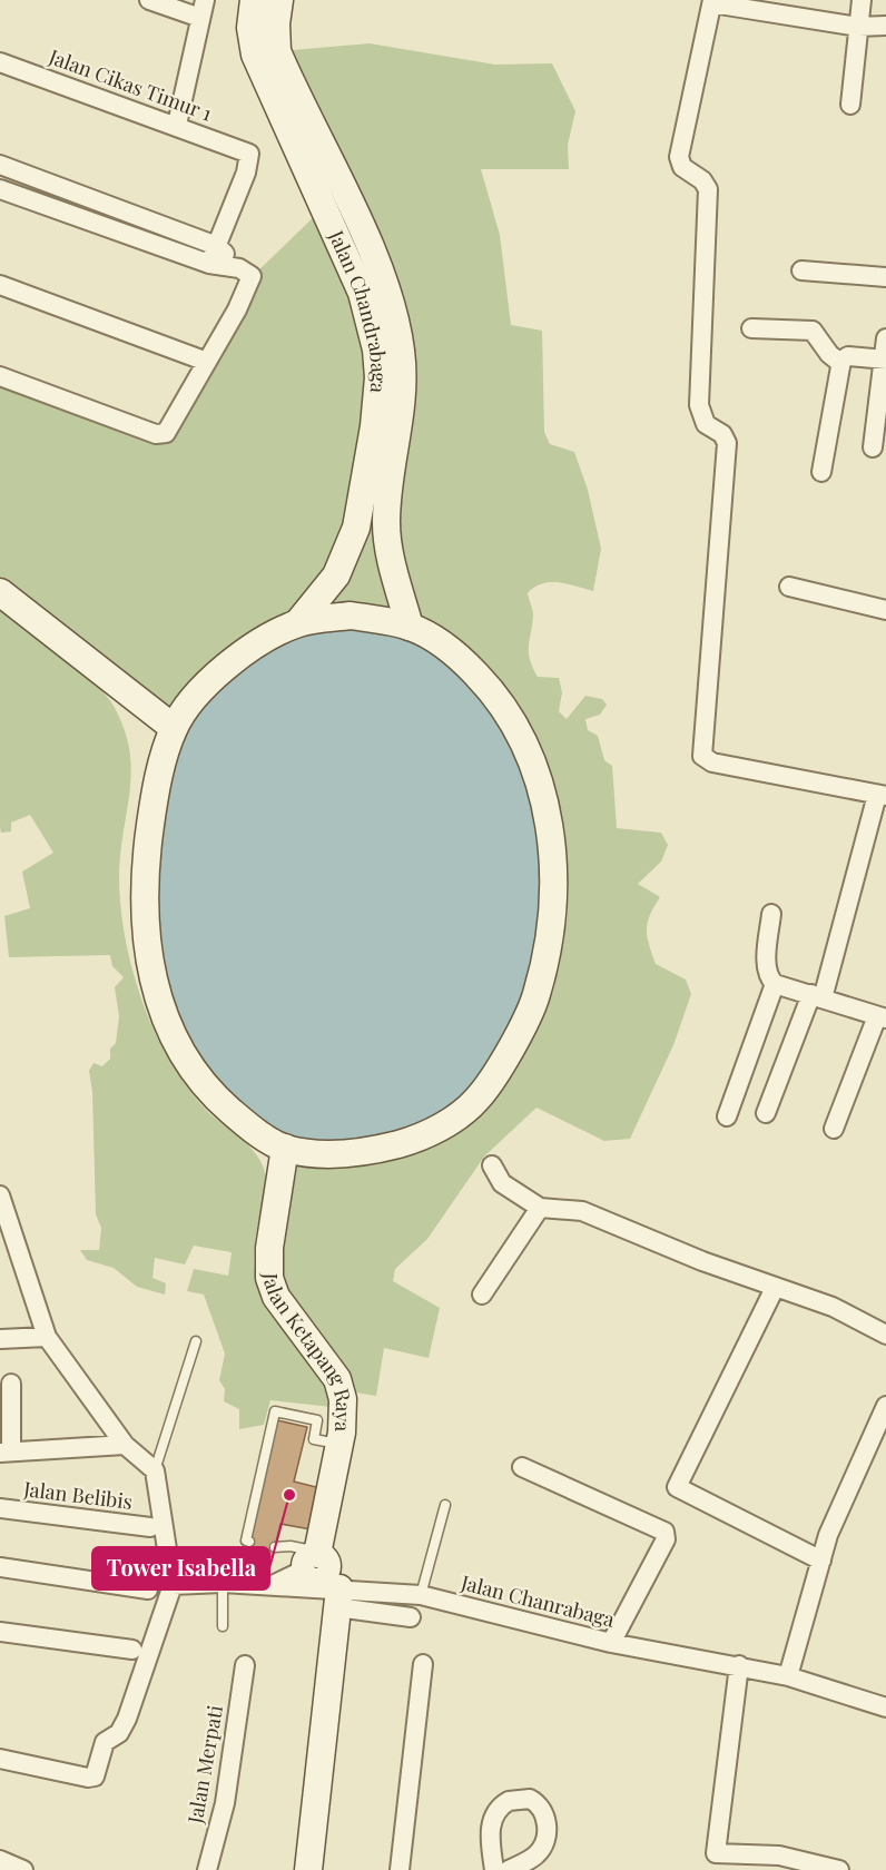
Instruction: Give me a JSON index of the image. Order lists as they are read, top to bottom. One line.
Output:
{"streets":{"street":["Jalan Cikas Timur 1","Jalan Chandrabaga","Jalan Ketapang Raya","Jalan Belibis","Jalan Chanrabaga","Jalan Merpati"]},"crossings":[["Jalan Ketapang Raya","Jalan Chanrabaga"]],"places":["Tower Isabella"]}
